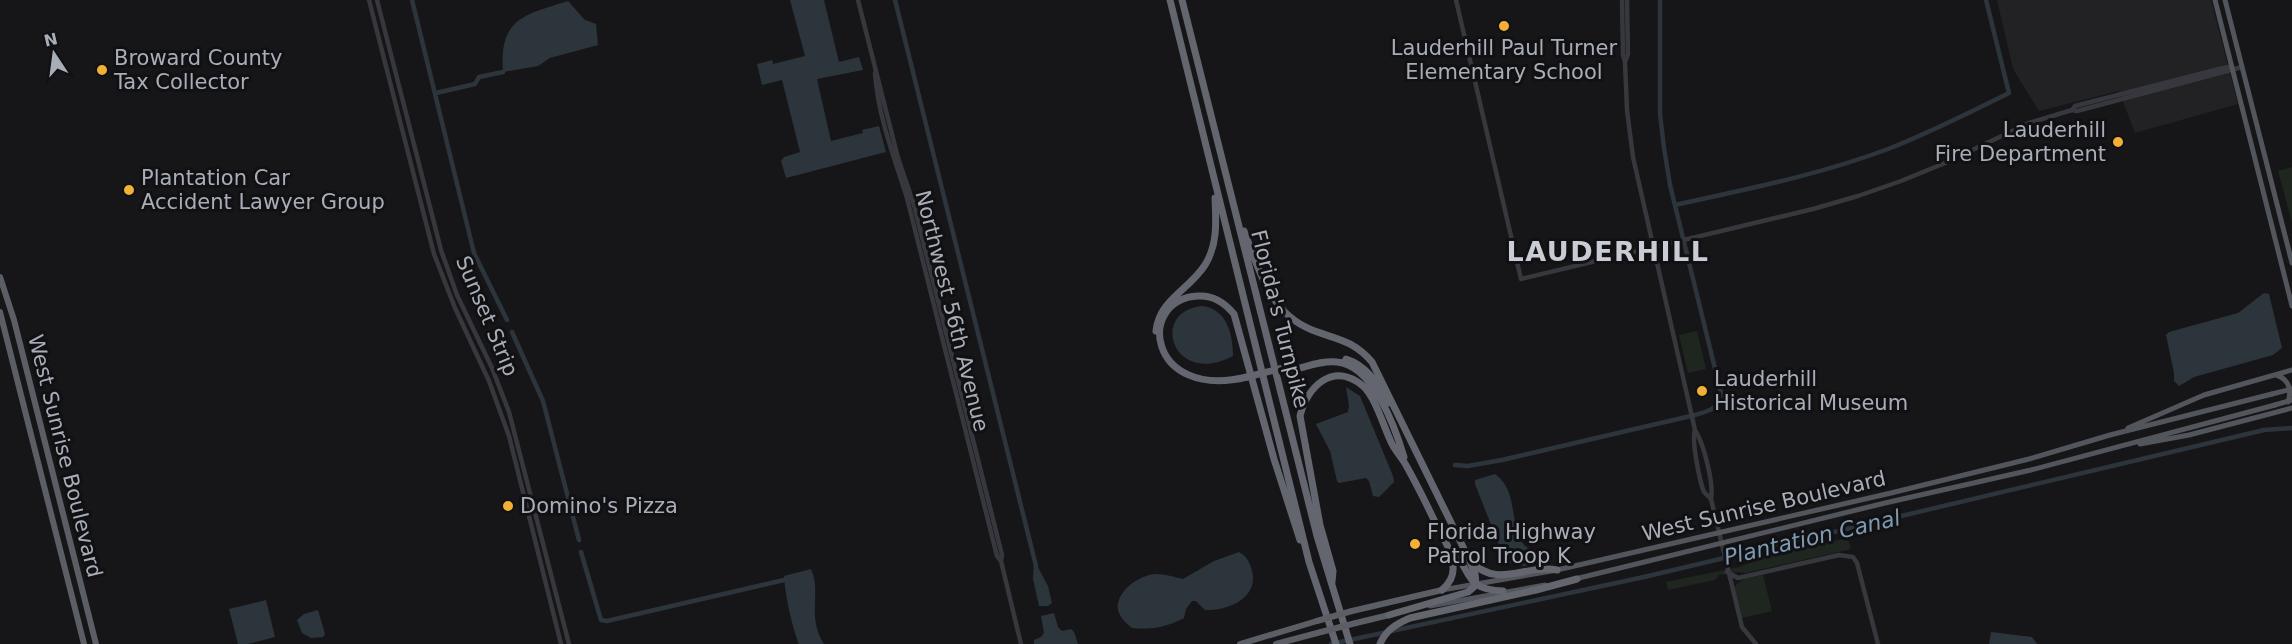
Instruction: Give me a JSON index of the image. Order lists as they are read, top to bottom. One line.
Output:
{"streets":{"highway":["Florida's Turnpike","West Sunrise Boulevard"],"street":["Northwest 56th Avenue","Sunset Strip"]},"districts":["LAUDERHILL"],"water":["Plantation Canal"],"places":["Lauderhill Paul Turner Elementary School","Broward County Tax Collector","Lauderhill Fire Department","Plantation Car Accident Lawyer Group","Lauderhill Historical Museum","Domino's Pizza","Florida Highway Patrol Troop K"],"north":"top"}
